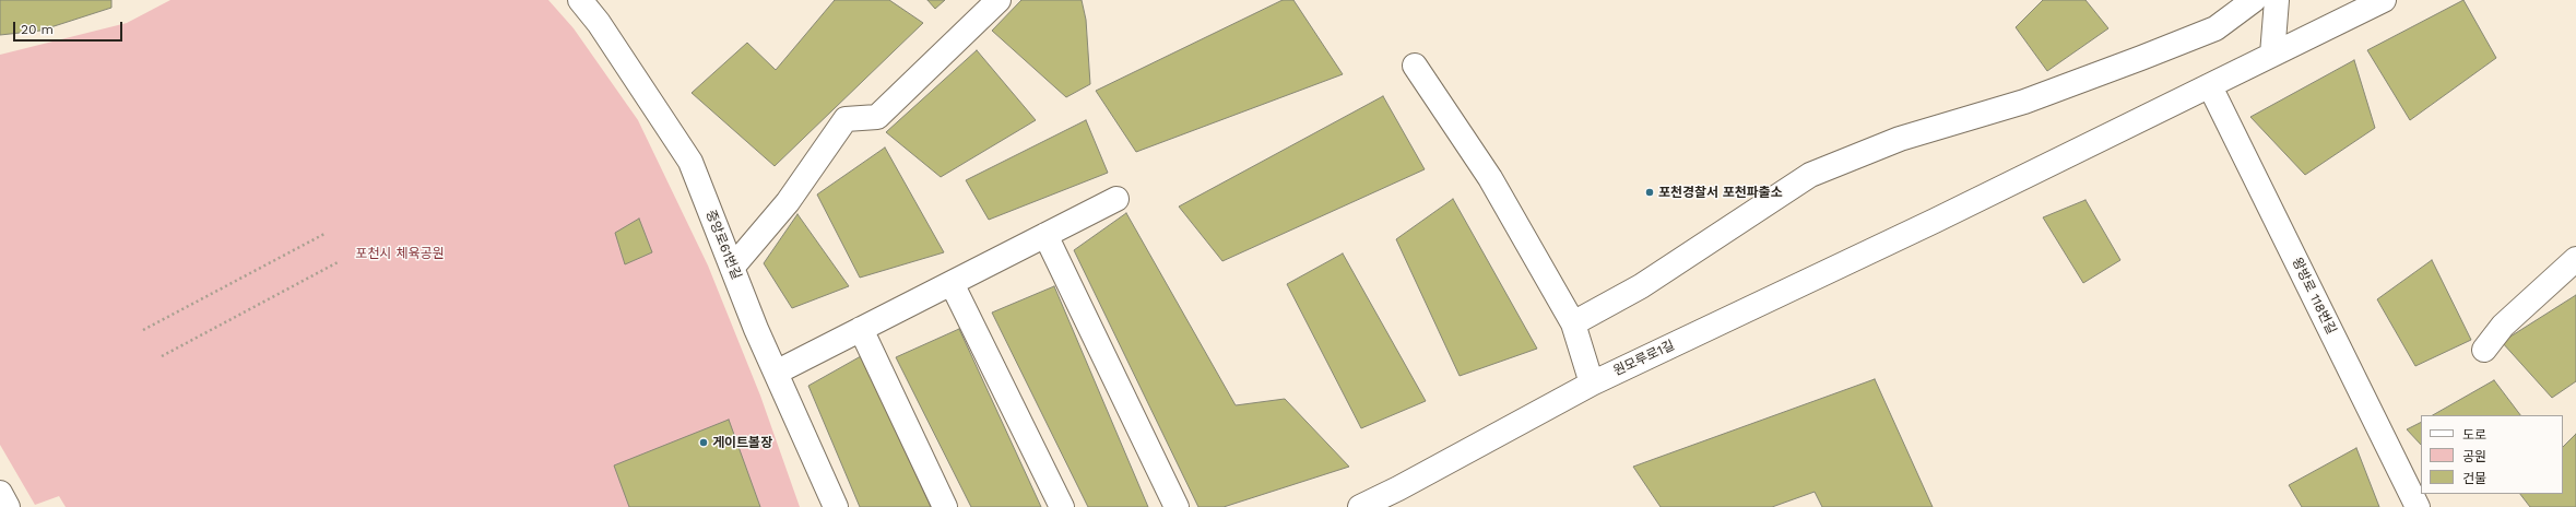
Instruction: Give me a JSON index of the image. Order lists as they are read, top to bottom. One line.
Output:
{"streets":{"street":["중앙로61번길","왕방로 118번길","원모루로1길"]},"crossings":[["왕방로 118번길","원모루로1길"]],"parks":["포천시 체육공원"],"places":["포천경찰서 포천파출소","게이트볼장"],"legend":["도로","공원","건물"],"scale_bar":"20 m"}
